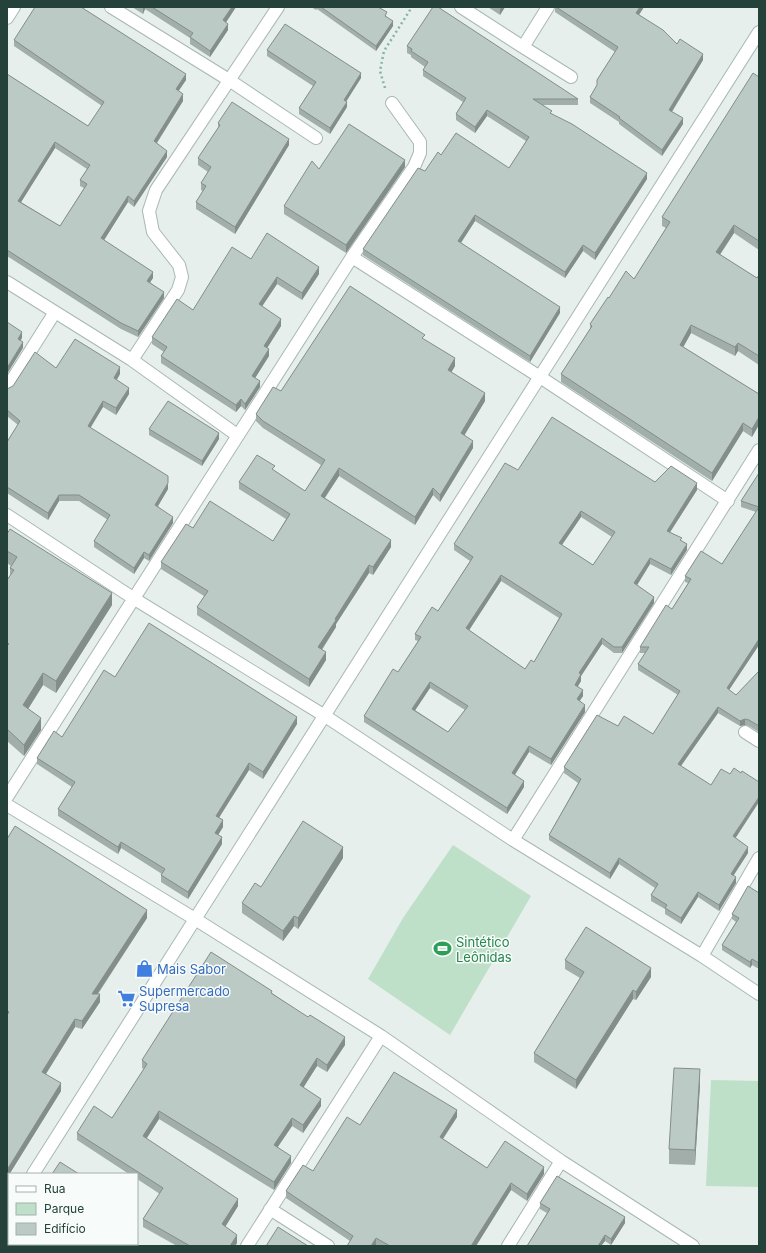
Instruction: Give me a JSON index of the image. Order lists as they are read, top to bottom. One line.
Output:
{"places":{"sports":["Sintético Leônidas"],"shop":["Mais Sabor"],"supermarket":["Supermercado Supresa"]},"legend":["Rua","Parque","Edifício"]}
